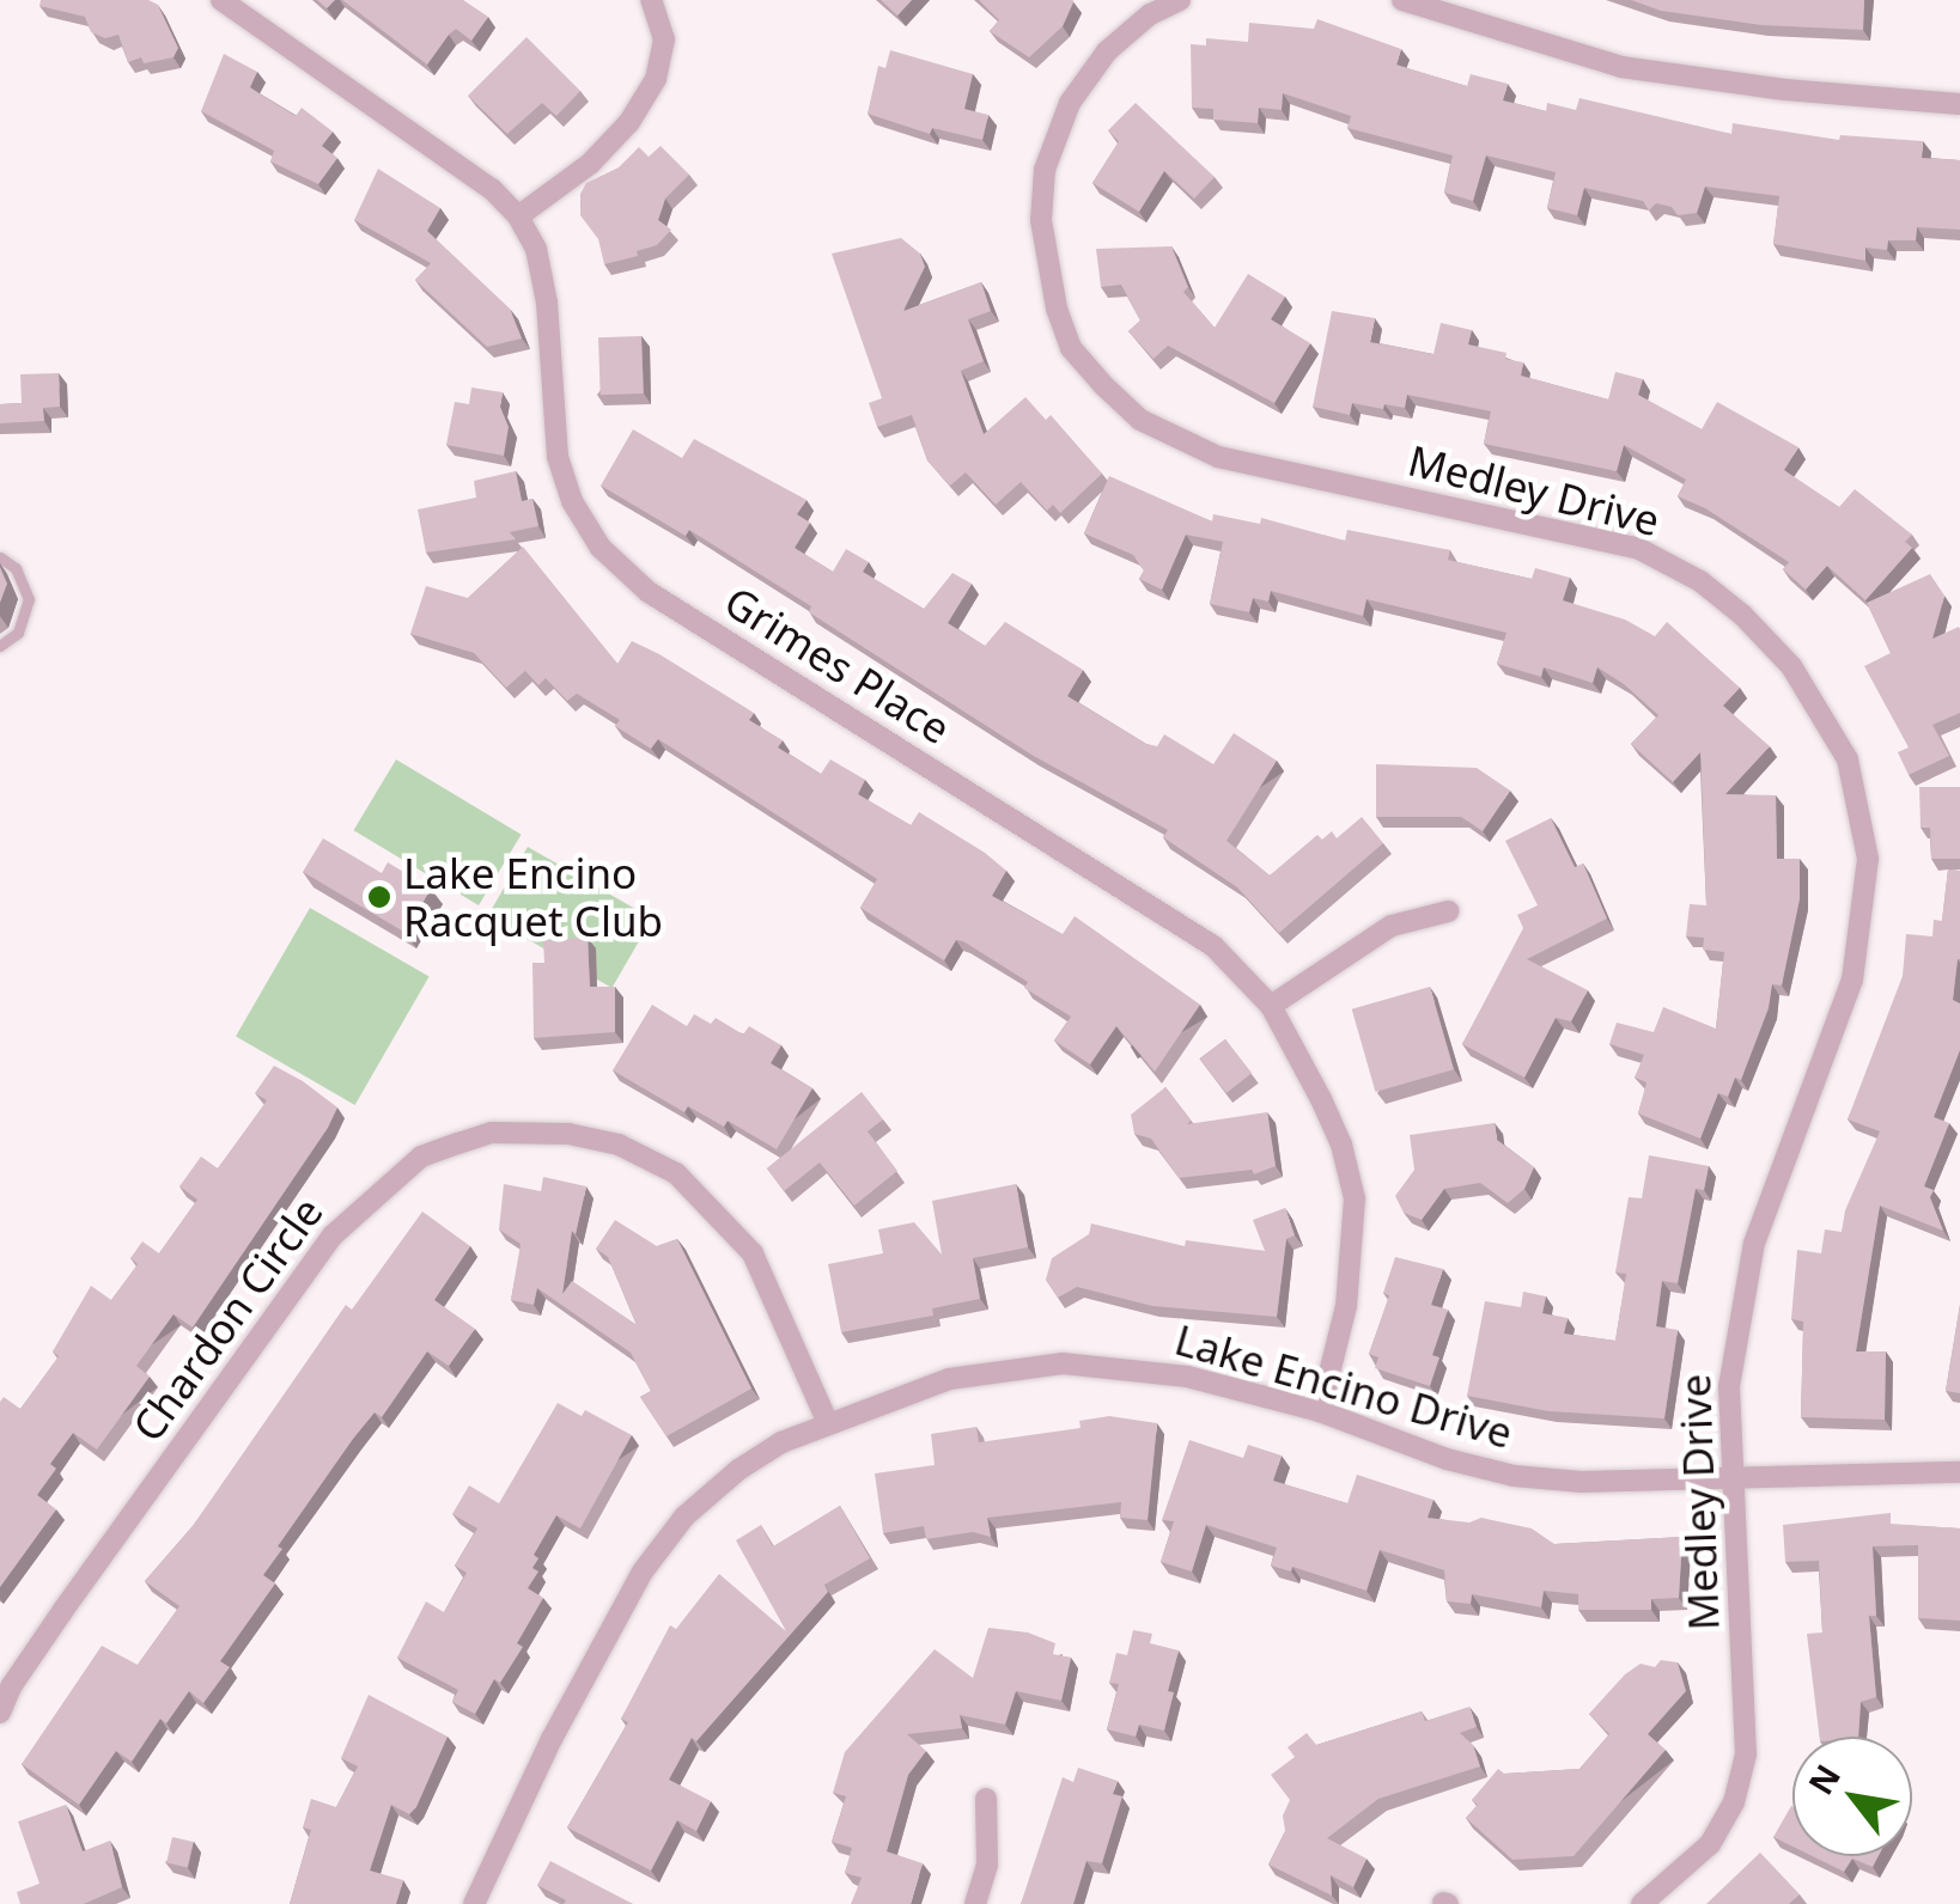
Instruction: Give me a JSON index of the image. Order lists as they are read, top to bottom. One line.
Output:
{"streets":{"street":["Medley Drive","Grimes Place","Chardon Circle","Lake Encino Drive"]},"crossings":[["Medley Drive","Lake Encino Drive"],["Grimes Place","Lake Encino Drive"],["Chardon Circle","Lake Encino Drive"]],"places":["Lake Encino Racquet Club"],"north":"top left"}
